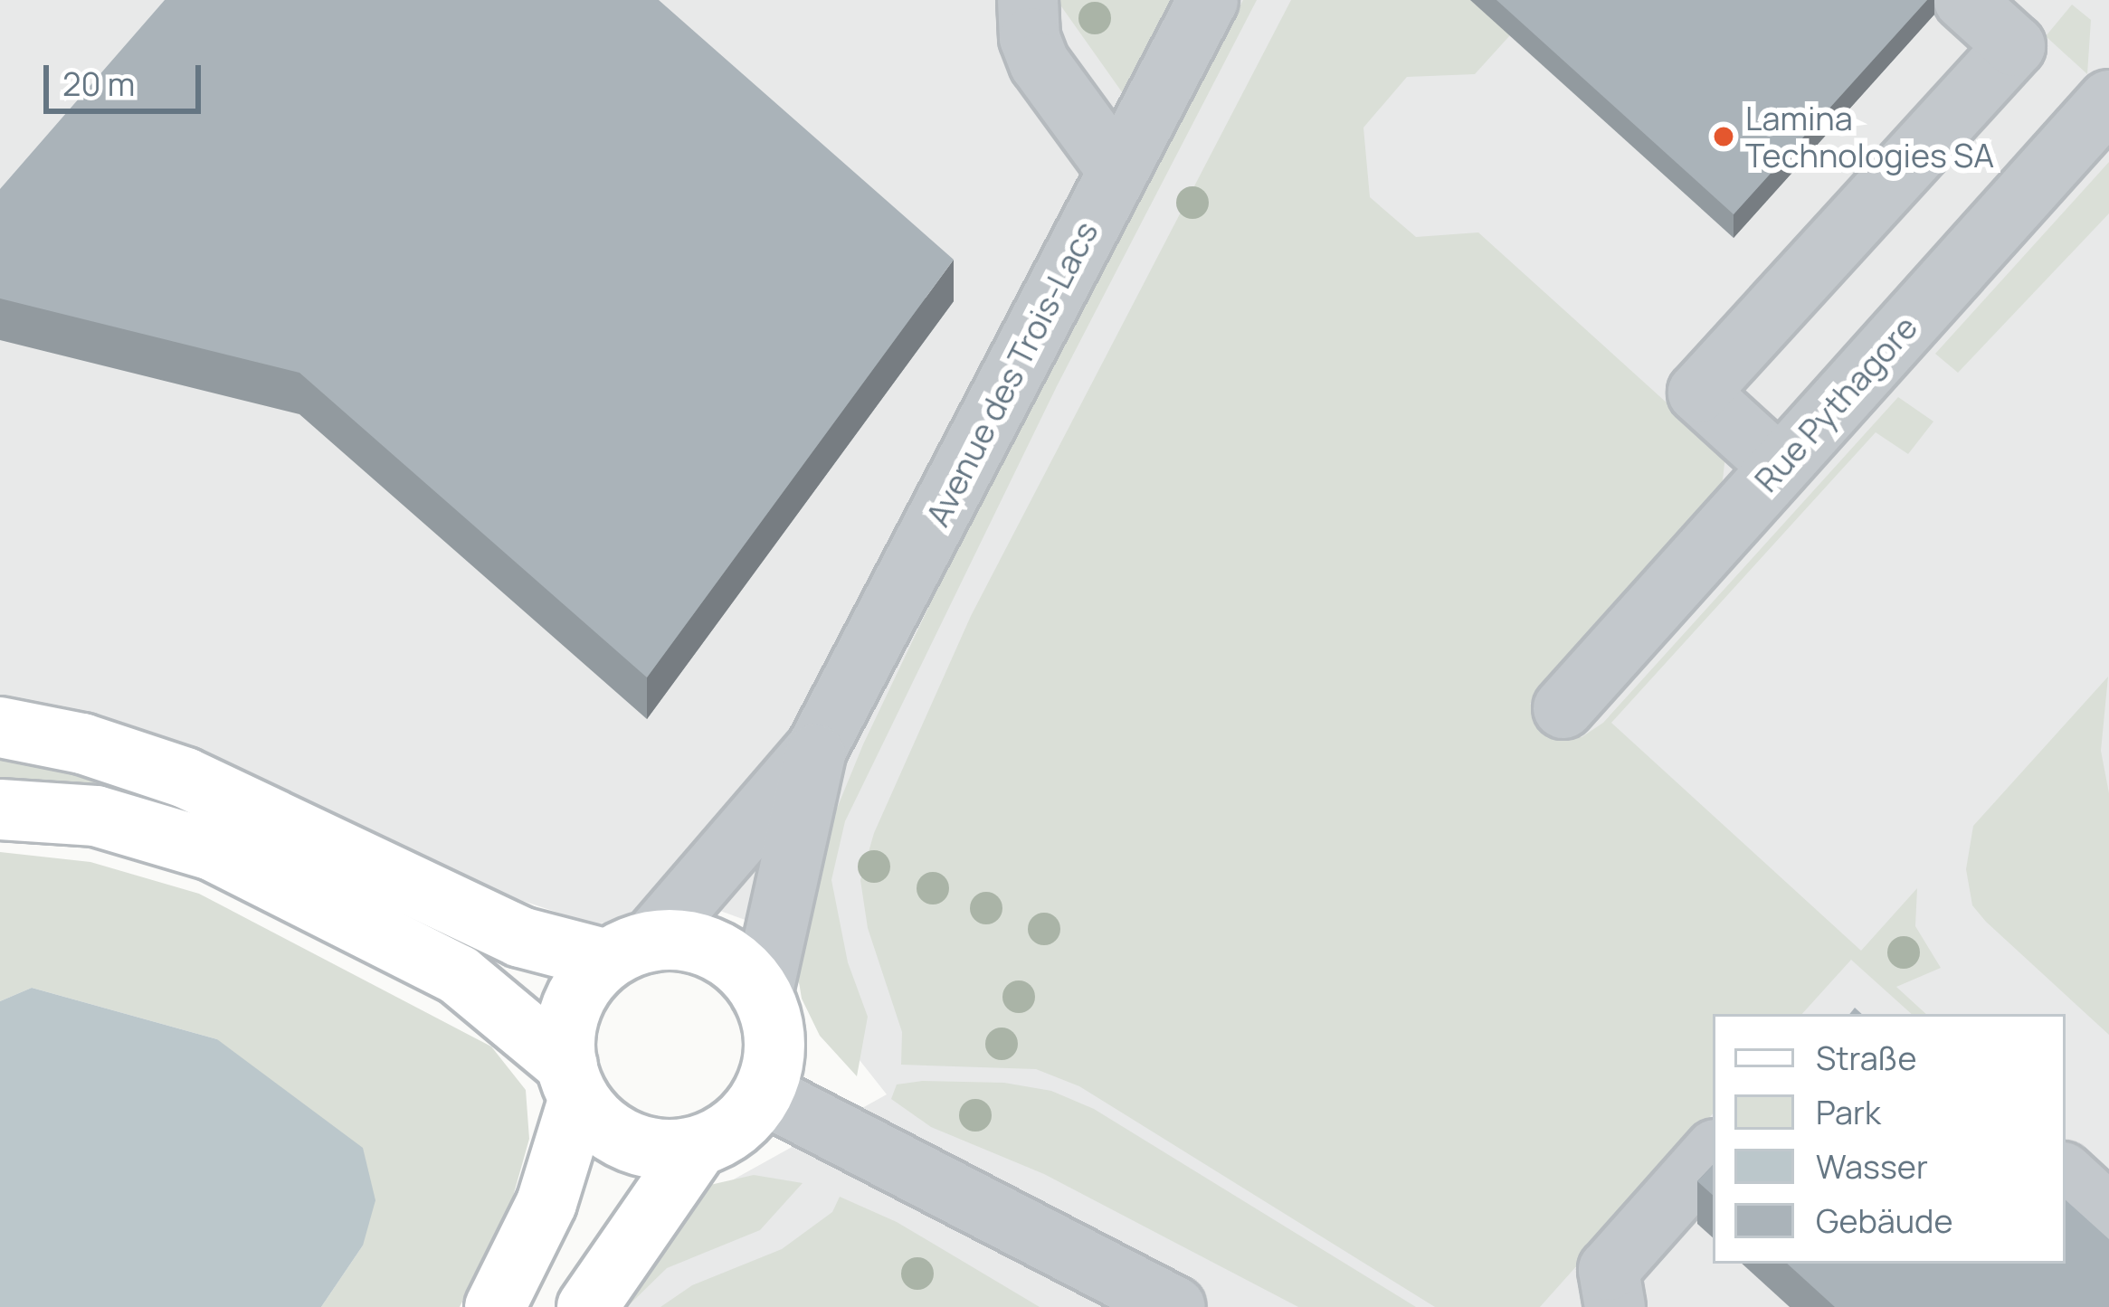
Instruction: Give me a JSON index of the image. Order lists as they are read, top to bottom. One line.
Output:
{"streets":{"main road":["Avenue des Trois-Lacs"],"street":["Rue Pythagore"]},"places":["Lamina Technologies SA"],"legend":["Straße","Park","Wasser","Gebäude"],"scale_bar":"20 m"}
